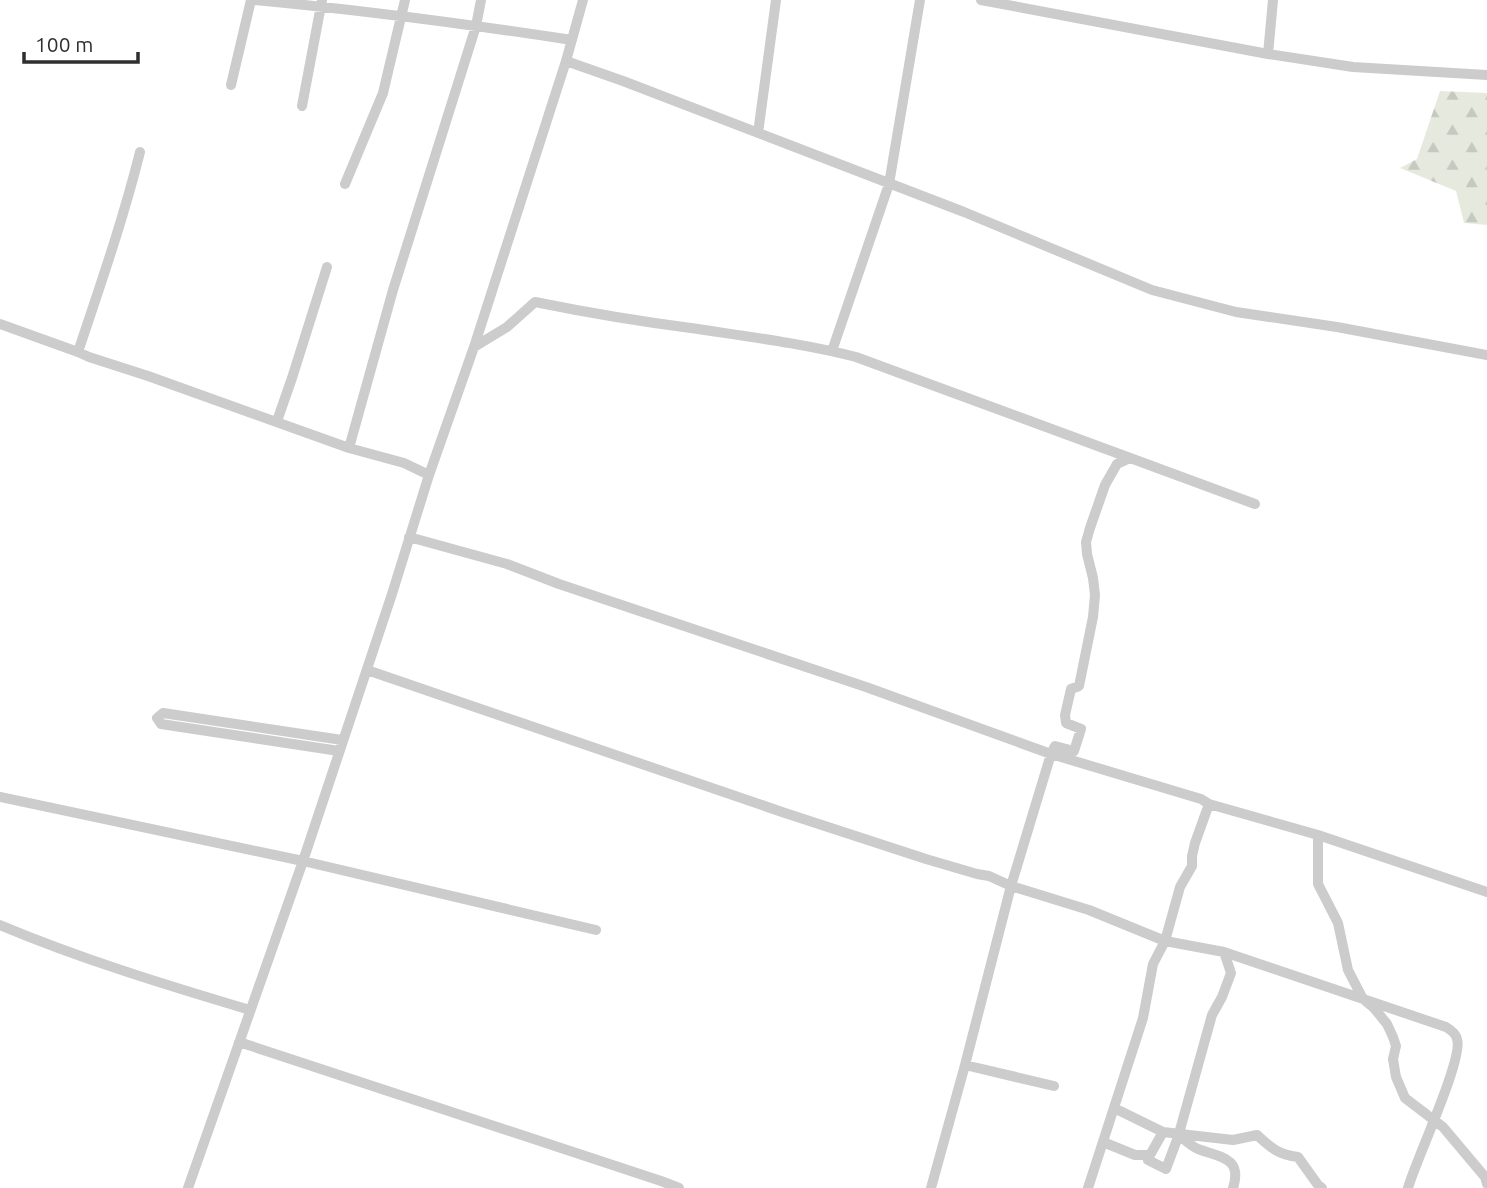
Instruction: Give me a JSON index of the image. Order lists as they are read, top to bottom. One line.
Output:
{"scale_bar":"100 m"}
